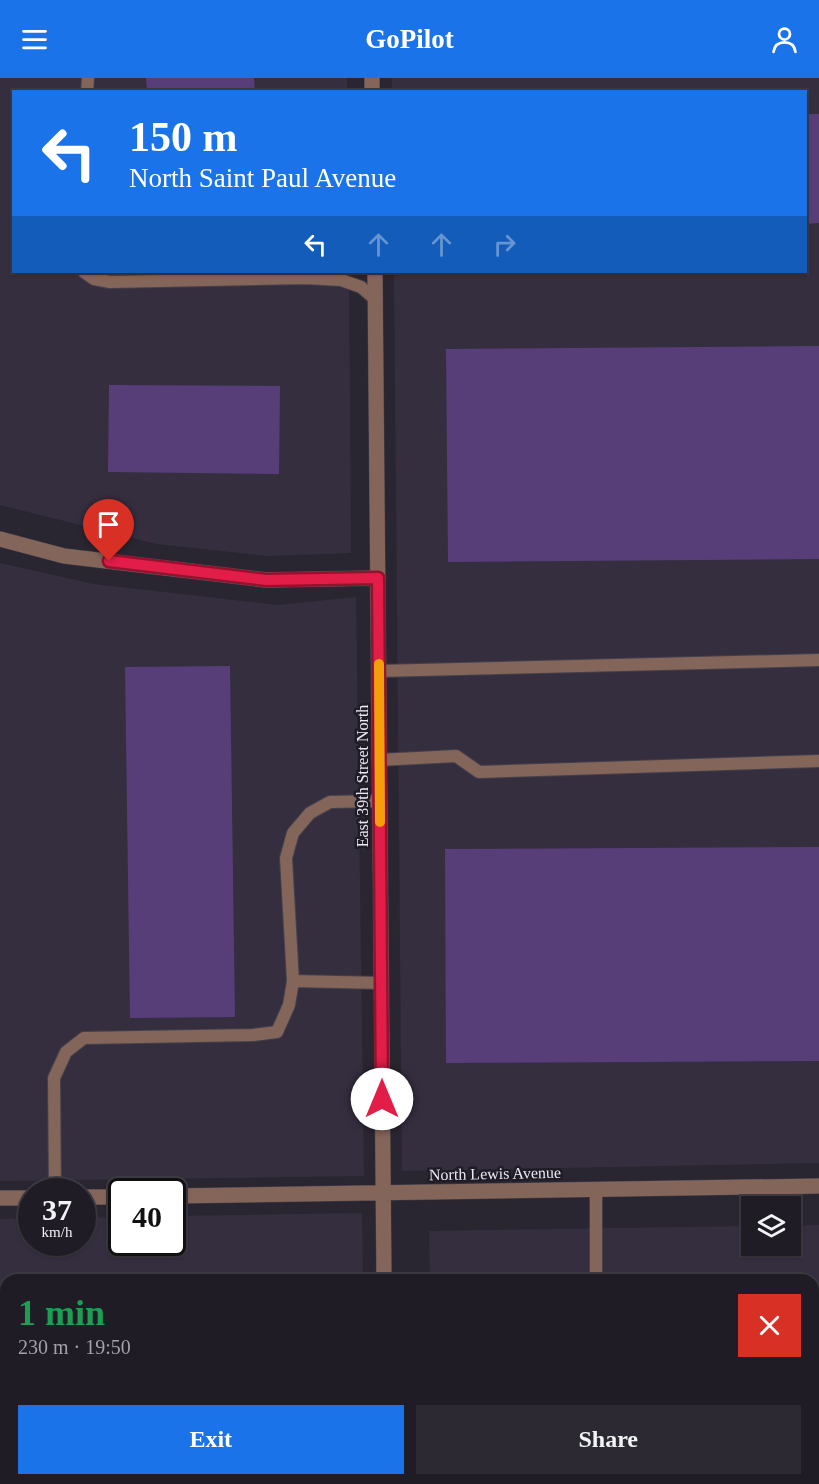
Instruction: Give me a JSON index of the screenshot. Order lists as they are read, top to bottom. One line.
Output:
{"streets":{"street":["East 39th Street North","North Lewis Avenue"]},"crossings":[["East 39th Street North","North Lewis Avenue"]],"page":{"header":"GoPilot","turn":["150 m","North Saint Paul Avenue"],"speed":"37 km/h","limit":"40","heading":["1 min","230 m · 19:50"],"buttons":["Exit","Share"]}}
